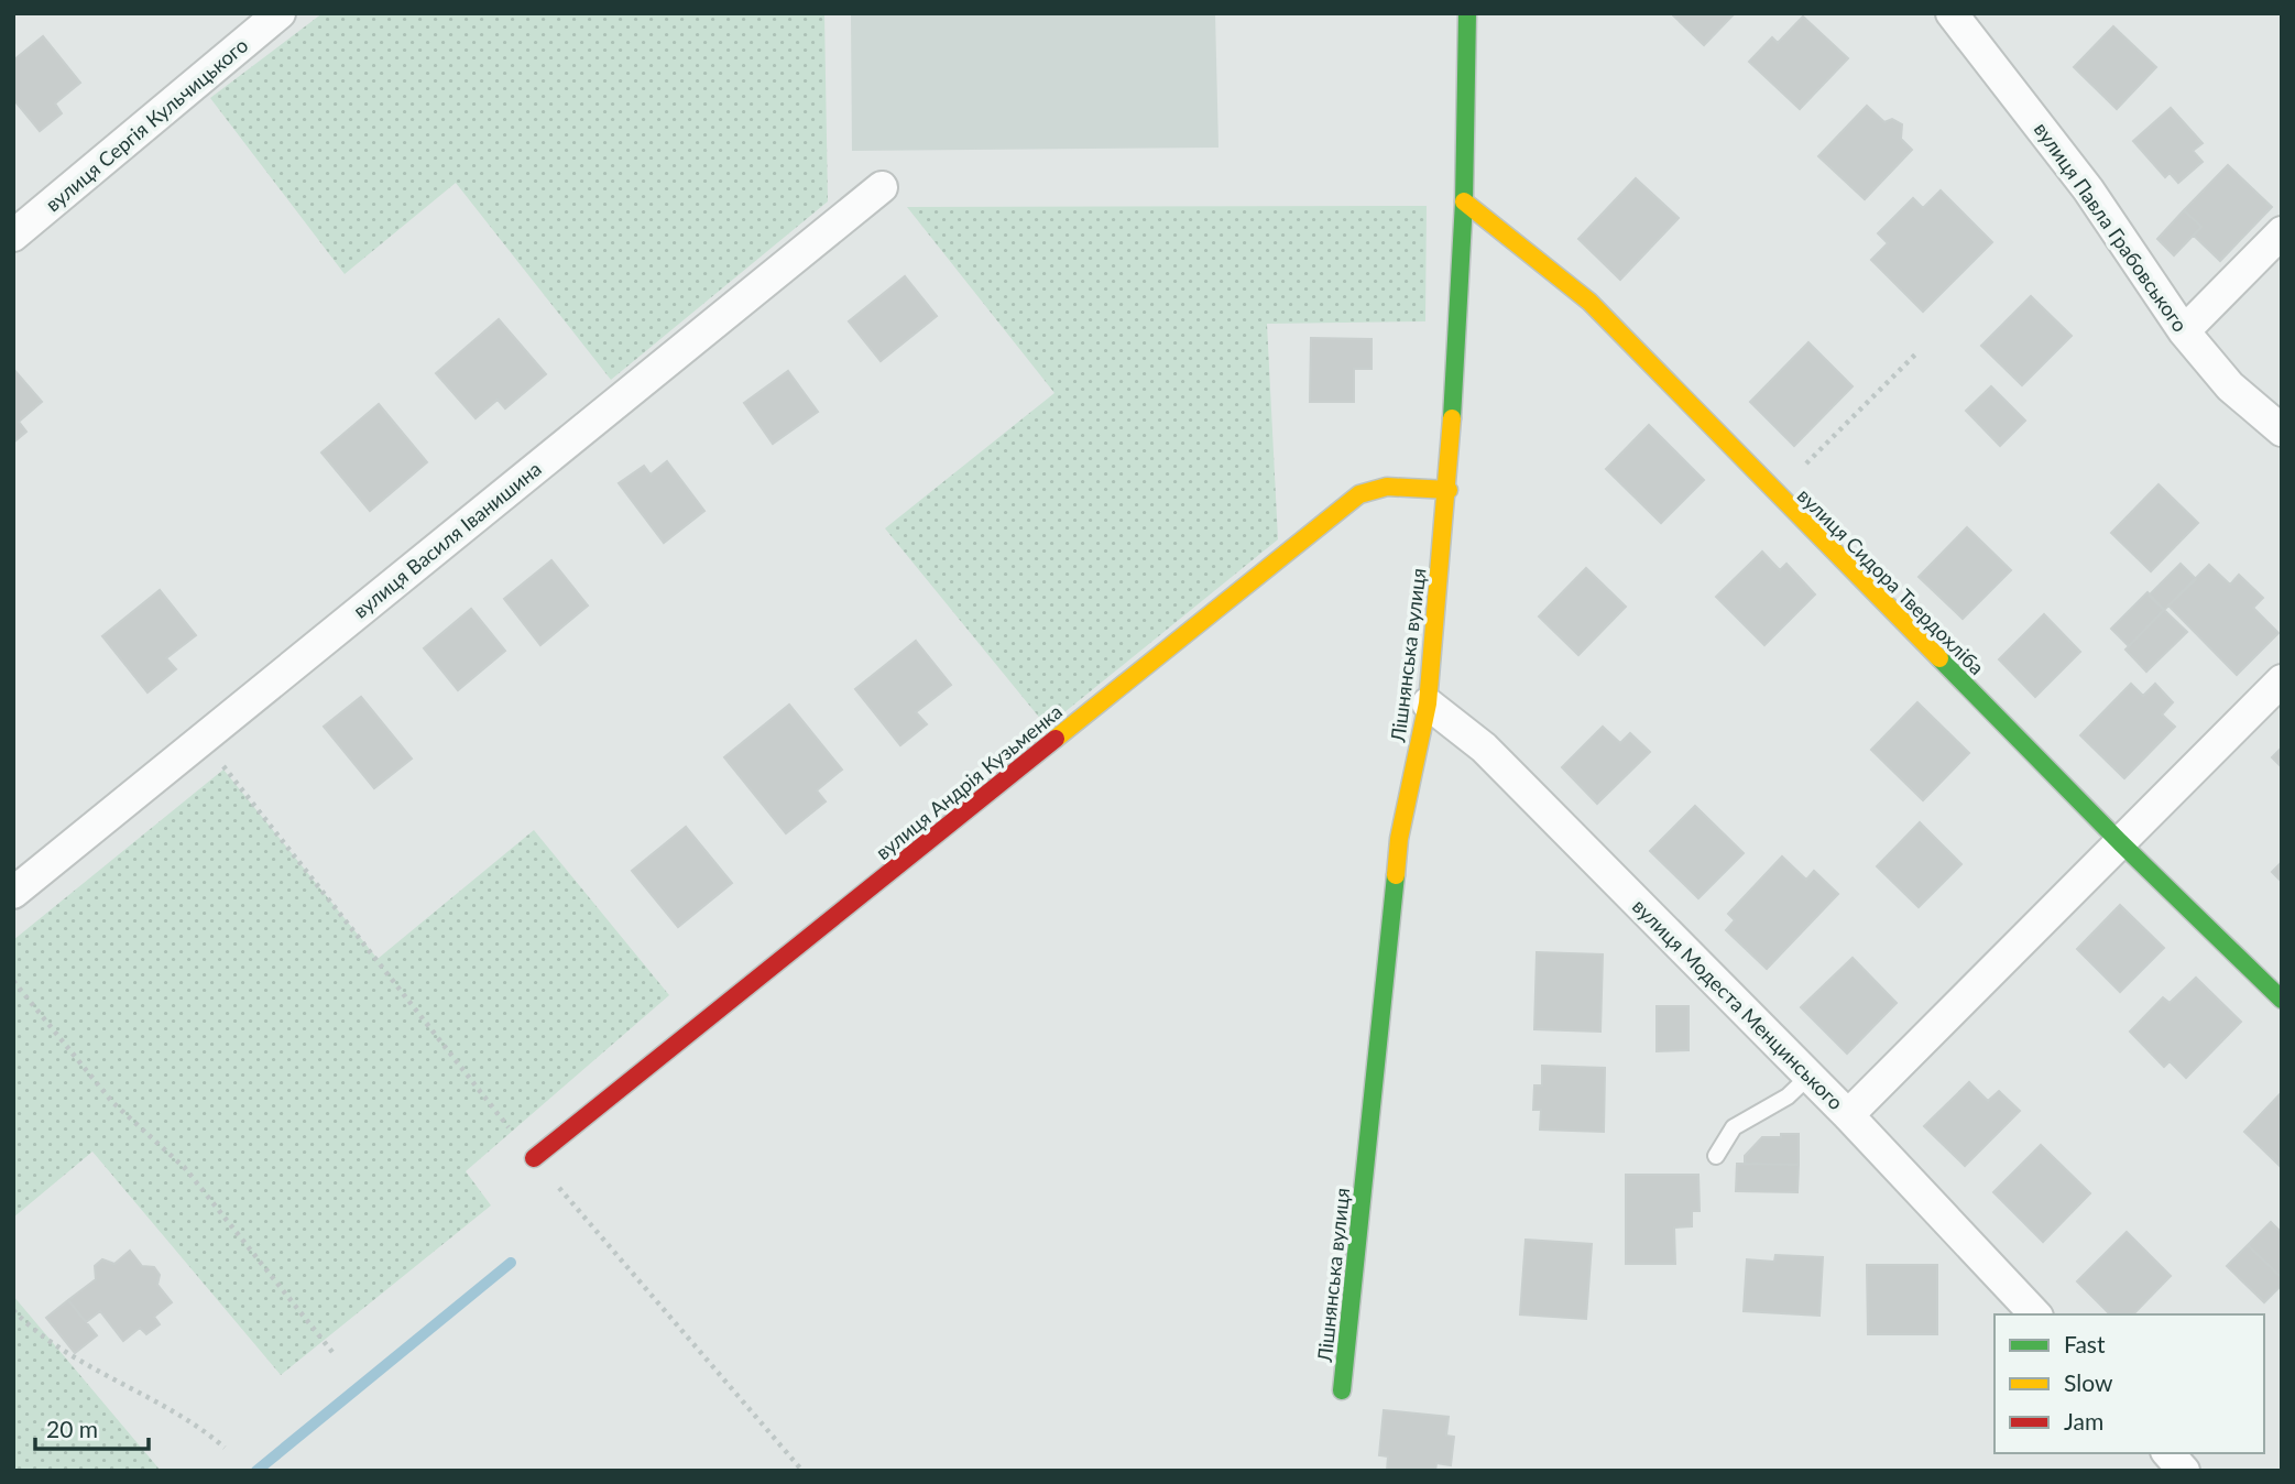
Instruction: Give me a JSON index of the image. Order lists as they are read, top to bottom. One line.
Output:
{"streets":{"street":["вулиця Сергія Кульчицького","вулиця Павла Грабовського","вулиця Василя Іванишина","вулиця Сидора Твердохліба","Лішнянська вулиця","вулиця Андрія Кузьменка","вулиця Модеста Менцинського"]},"crossings":[["вулиця Сидора Твердохліба","Лішнянська вулиця"],["Лішнянська вулиця","вулиця Андрія Кузьменка"],["Лішнянська вулиця","вулиця Модеста Менцинського"]],"legend":["Fast","Slow","Jam"],"scale_bar":"20 m"}
